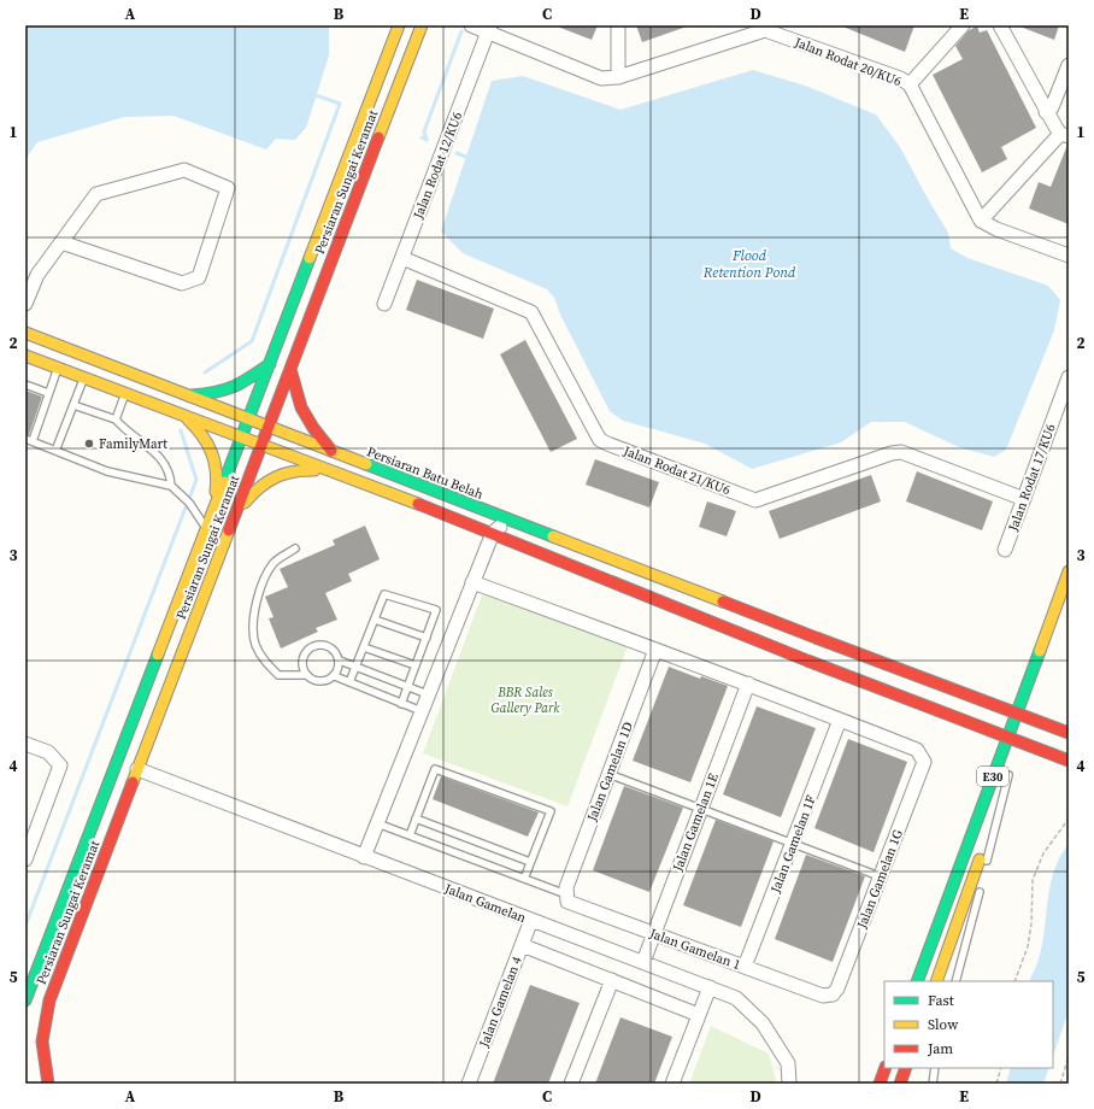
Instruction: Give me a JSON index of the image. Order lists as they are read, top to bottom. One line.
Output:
{"streets":{"main road":["Persiaran Sungai Keramat","Persiaran Batu Belah","E30"],"street":["Jalan Rodat 20/KU6","Jalan Rodat 12/KU6","Jalan Rodat 21/KU6","Jalan Rodat 17/KU6","Jalan Gamelan 1D","Jalan Gamelan 1E","Jalan Gamelan 1F","Jalan Gamelan 1G","Jalan Gamelan","Jalan Gamelan 1","Jalan Gamelan 4"]},"crossings":[["Jalan Rodat 20/KU6","Jalan Rodat 12/KU6"],["Jalan Rodat 12/KU6","Jalan Rodat 21/KU6"],["Persiaran Sungai Keramat","Persiaran Batu Belah"],["Persiaran Sungai Keramat","Jalan Gamelan"],["Jalan Rodat 21/KU6","Jalan Rodat 17/KU6"],["Jalan Gamelan 1D","Jalan Gamelan 1"],["Jalan Gamelan 1E","Jalan Gamelan"],["Jalan Gamelan 1E","Jalan Gamelan 1"],["Jalan Gamelan 1F","Jalan Gamelan 1G"],["Jalan Gamelan 1F","Jalan Gamelan 1"],["Jalan Gamelan 1G","Jalan Gamelan 1"],["Jalan Gamelan","Jalan Gamelan 4"]],"water":["Flood Retention Pond"],"parks":["BBR Sales Gallery Park"],"places":["FamilyMart"],"legend":["Fast","Slow","Jam"],"grid":{"columns":["A","B","C","D","E"],"rows":["1","2","3","4","5"]}}
